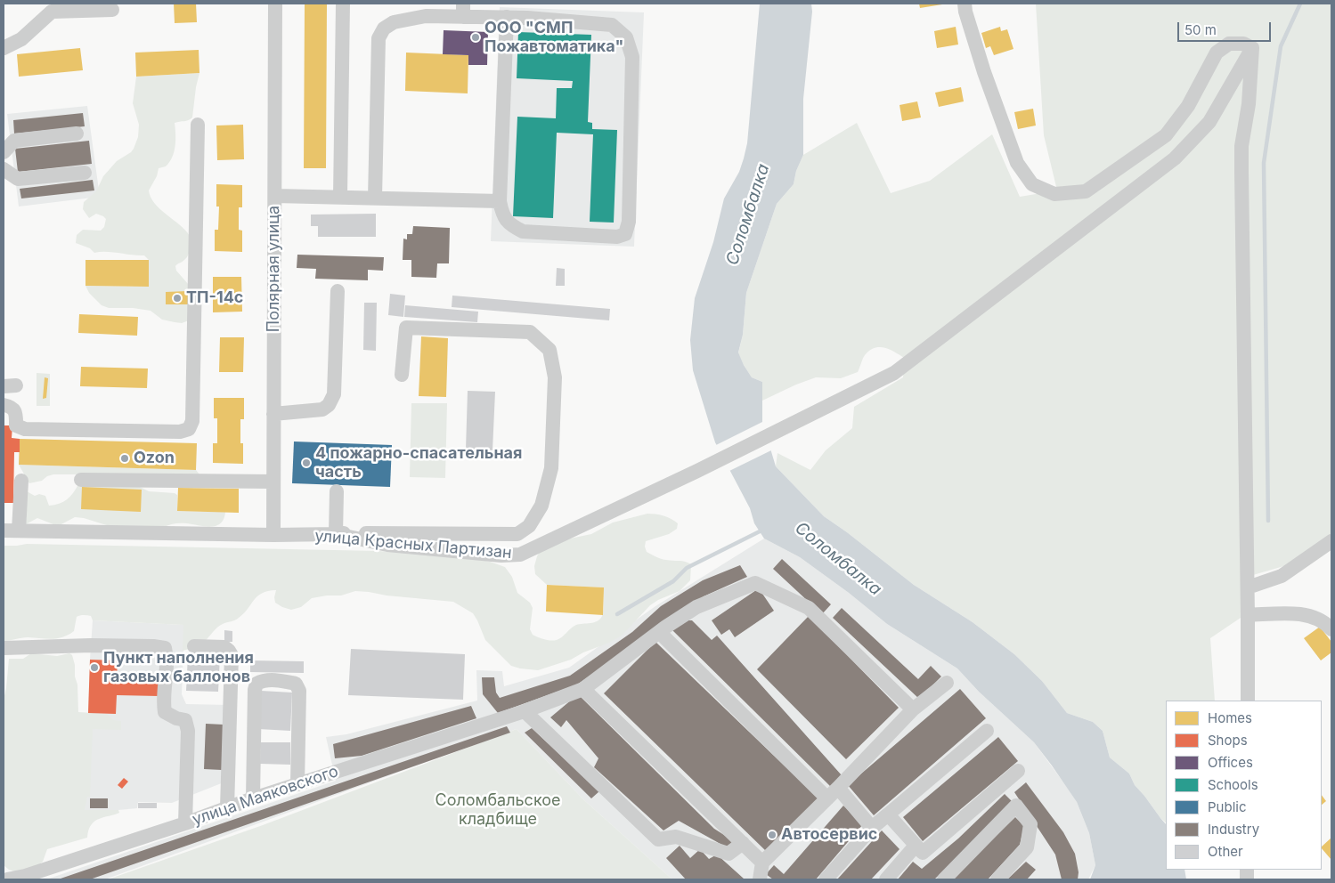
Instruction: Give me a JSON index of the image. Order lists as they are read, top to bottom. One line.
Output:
{"streets":{"street":["Полярная улица","улица Красных Партизан","улица Маяковского"]},"crossings":[["Полярная улица","улица Красных Партизан"]],"water":["Соломбалка"],"parks":["Соломбальское кладбище"],"places":["ООО \"СМП Пожавтоматика\"","ТП-14с","Ozon","4 пожарно-спасательная часть","Пункт наполнения газовых баллонов","Автосервис"],"legend":["Homes","Shops","Offices","Schools","Public","Industry","Other"],"scale_bar":"50 m"}
